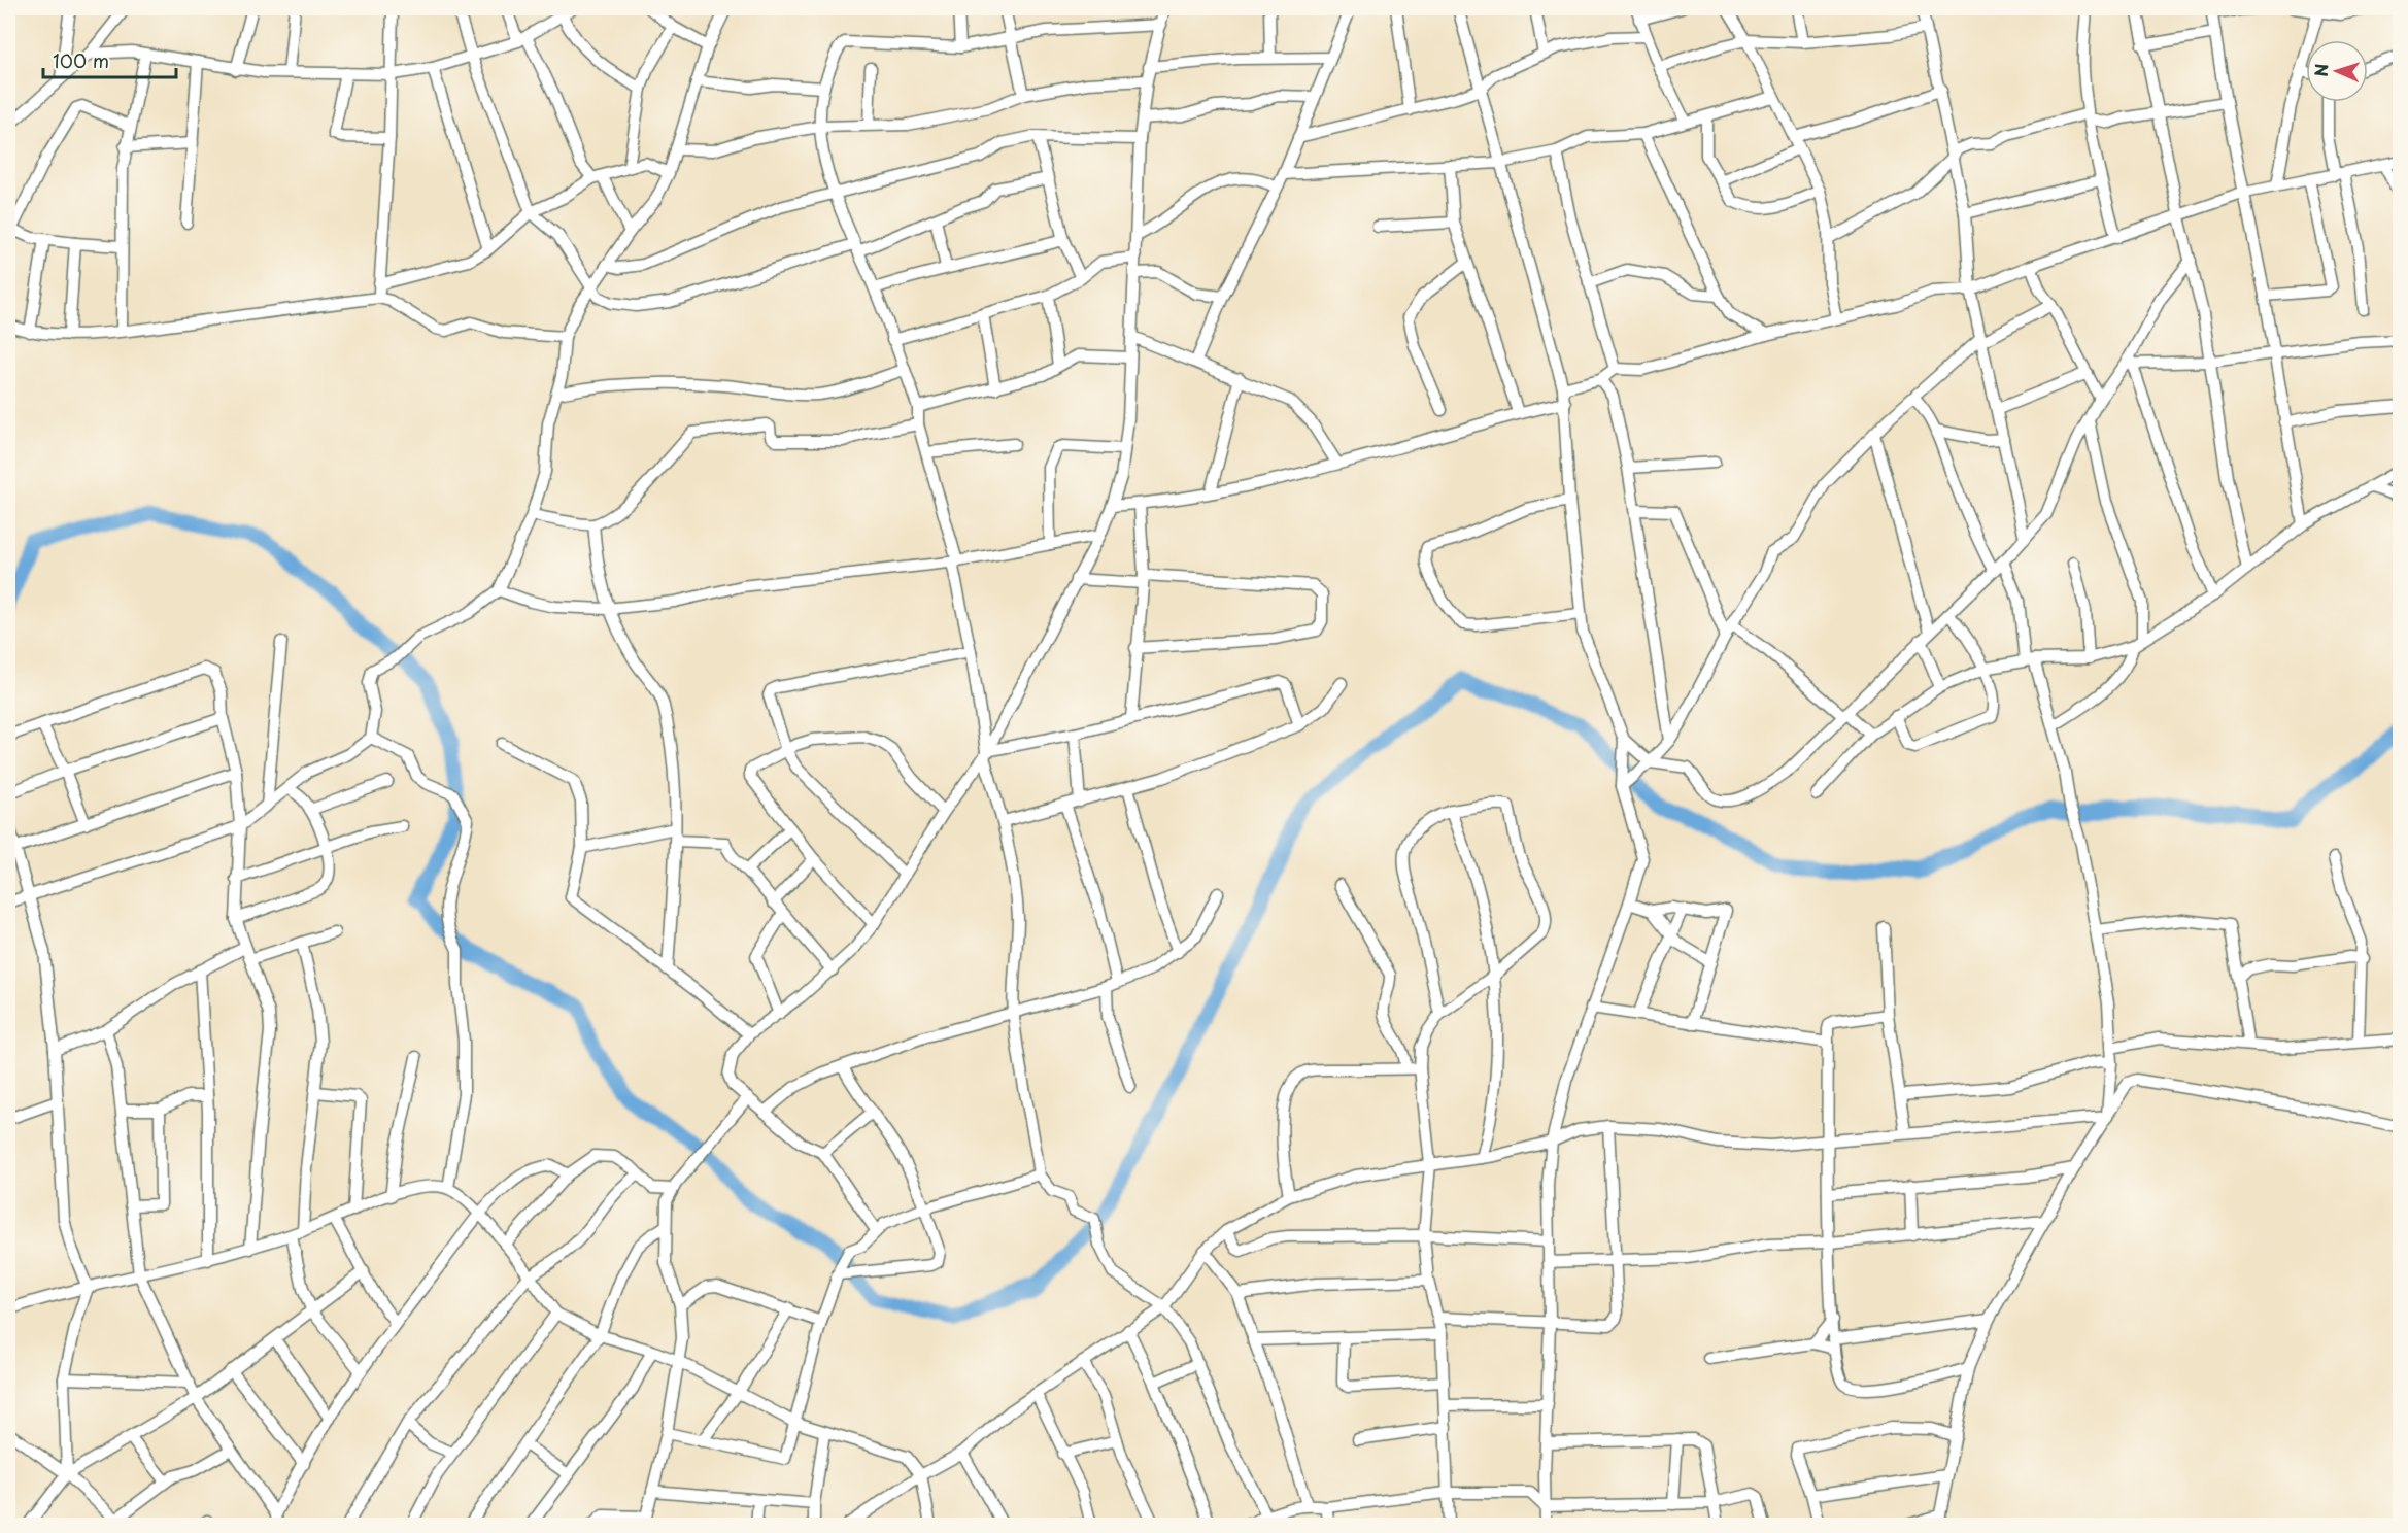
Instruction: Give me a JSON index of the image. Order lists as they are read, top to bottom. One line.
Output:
{"scale_bar":"100 m","north":"left"}
